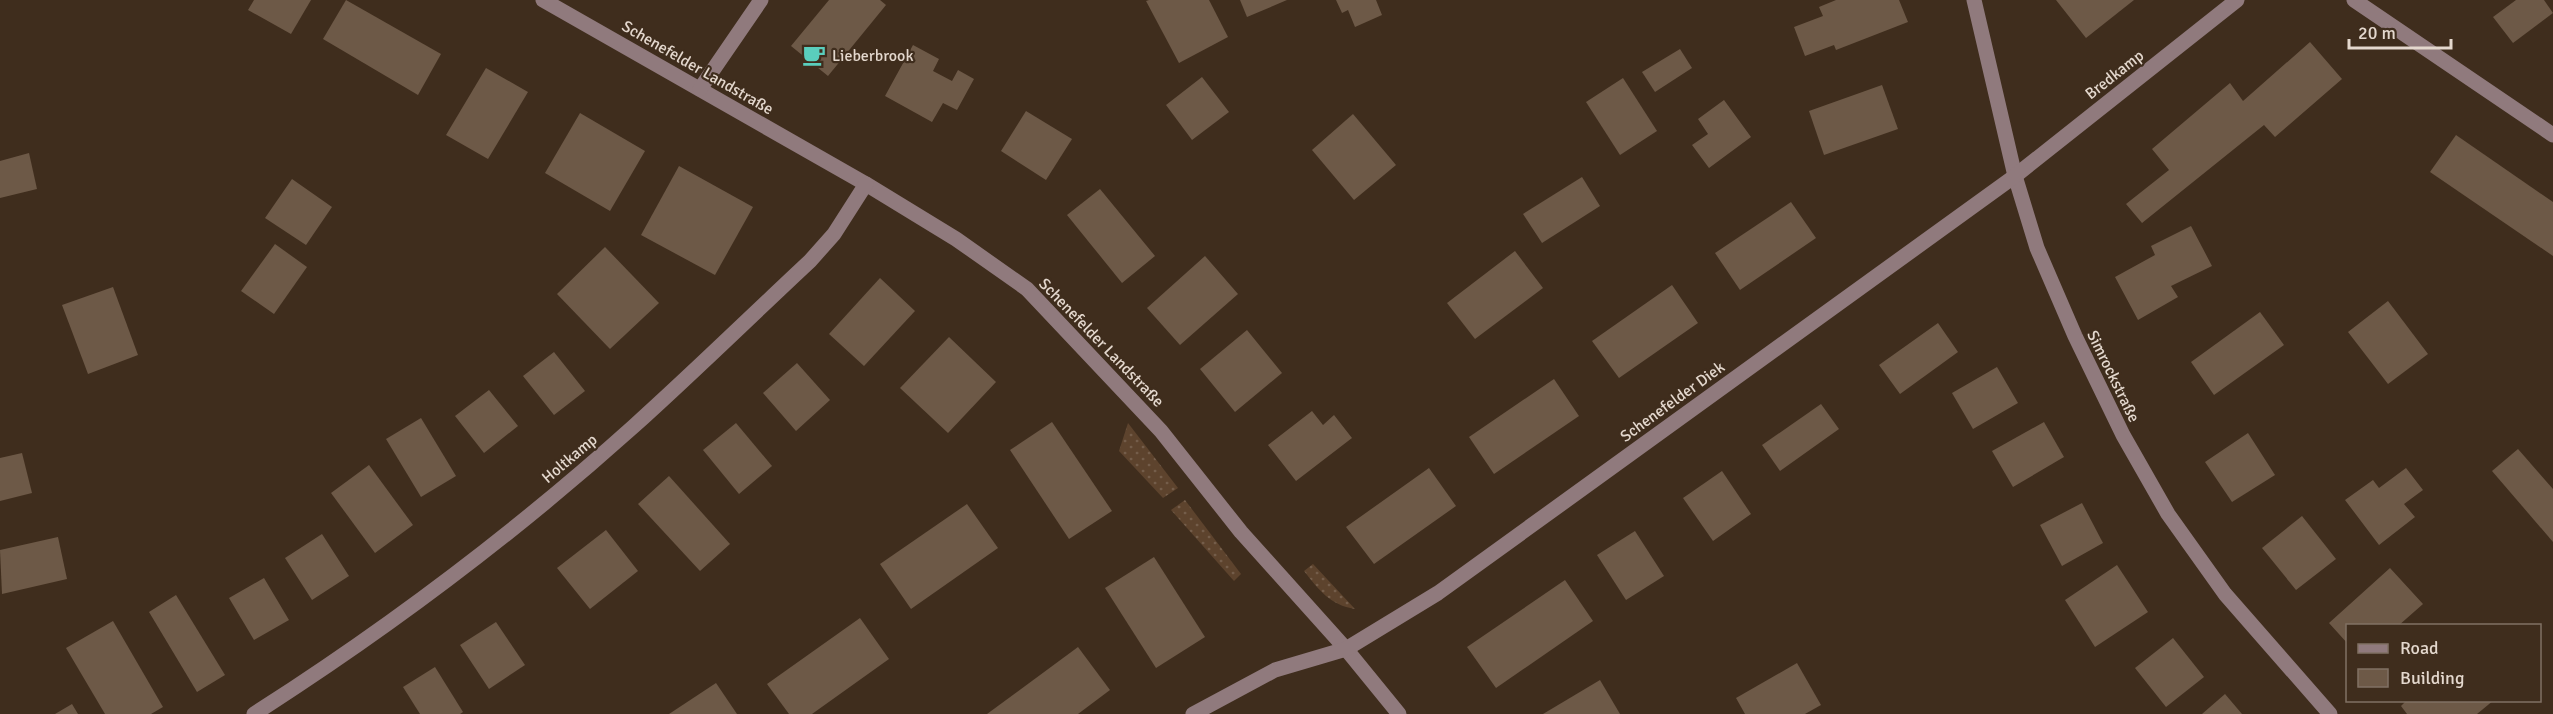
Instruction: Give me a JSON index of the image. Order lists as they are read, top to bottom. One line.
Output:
{"streets":{"street":["Schenefelder Landstraße","Bredkamp","Simrockstraße","Schenefelder Diek","Holtkamp"]},"crossings":[["Schenefelder Landstraße","Schenefelder Diek"],["Schenefelder Landstraße","Holtkamp"],["Bredkamp","Simrockstraße"],["Bredkamp","Schenefelder Diek"],["Simrockstraße","Schenefelder Diek"]],"places":{"cafe":["Lieberbrook"]},"legend":["Road","Building"],"scale_bar":"20 m"}
